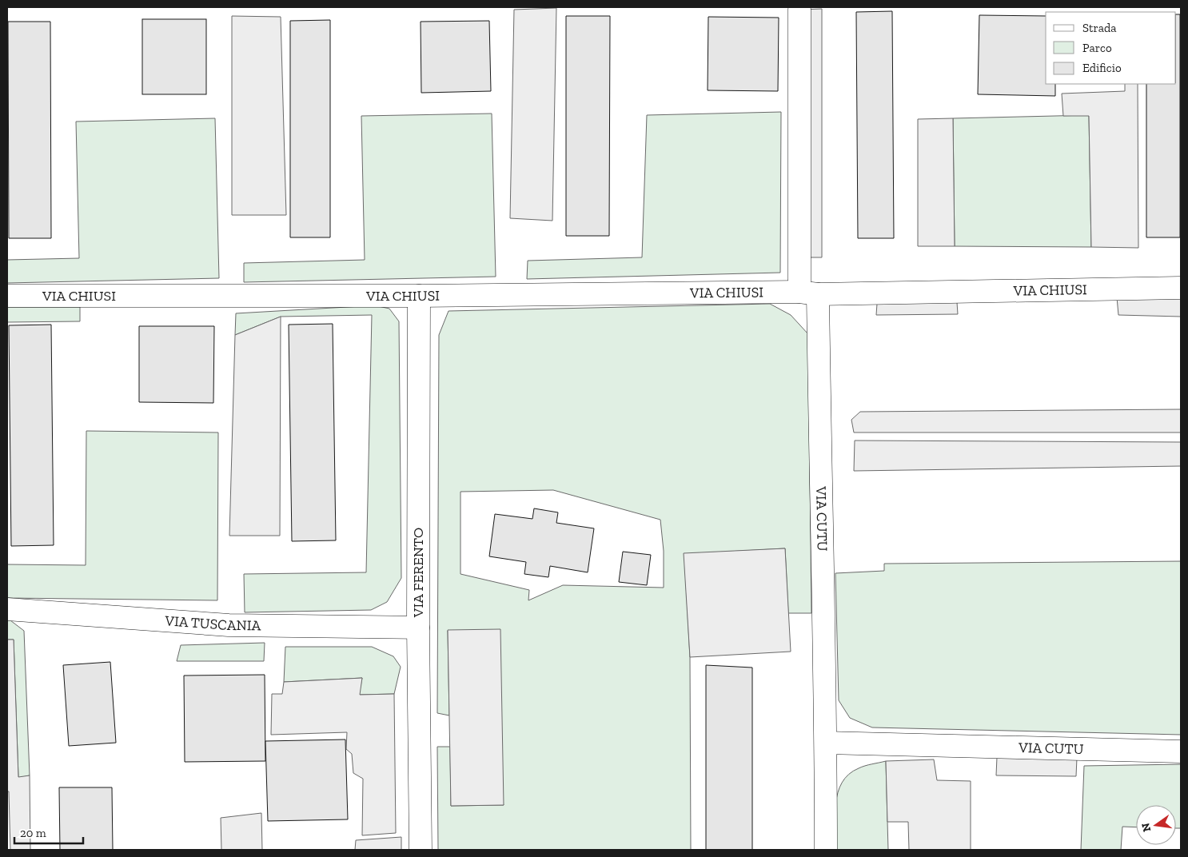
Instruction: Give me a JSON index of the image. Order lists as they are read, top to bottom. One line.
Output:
{"streets":{"street":["VIA CHIUSI","VIA CUTU","VIA FERENTO","VIA TUSCANIA"]},"crossings":[["VIA CHIUSI","VIA CUTU"],["VIA CHIUSI","VIA FERENTO"],["VIA FERENTO","VIA TUSCANIA"]],"legend":["Strada","Parco","Edificio"],"scale_bar":"20 m","north":"left"}
